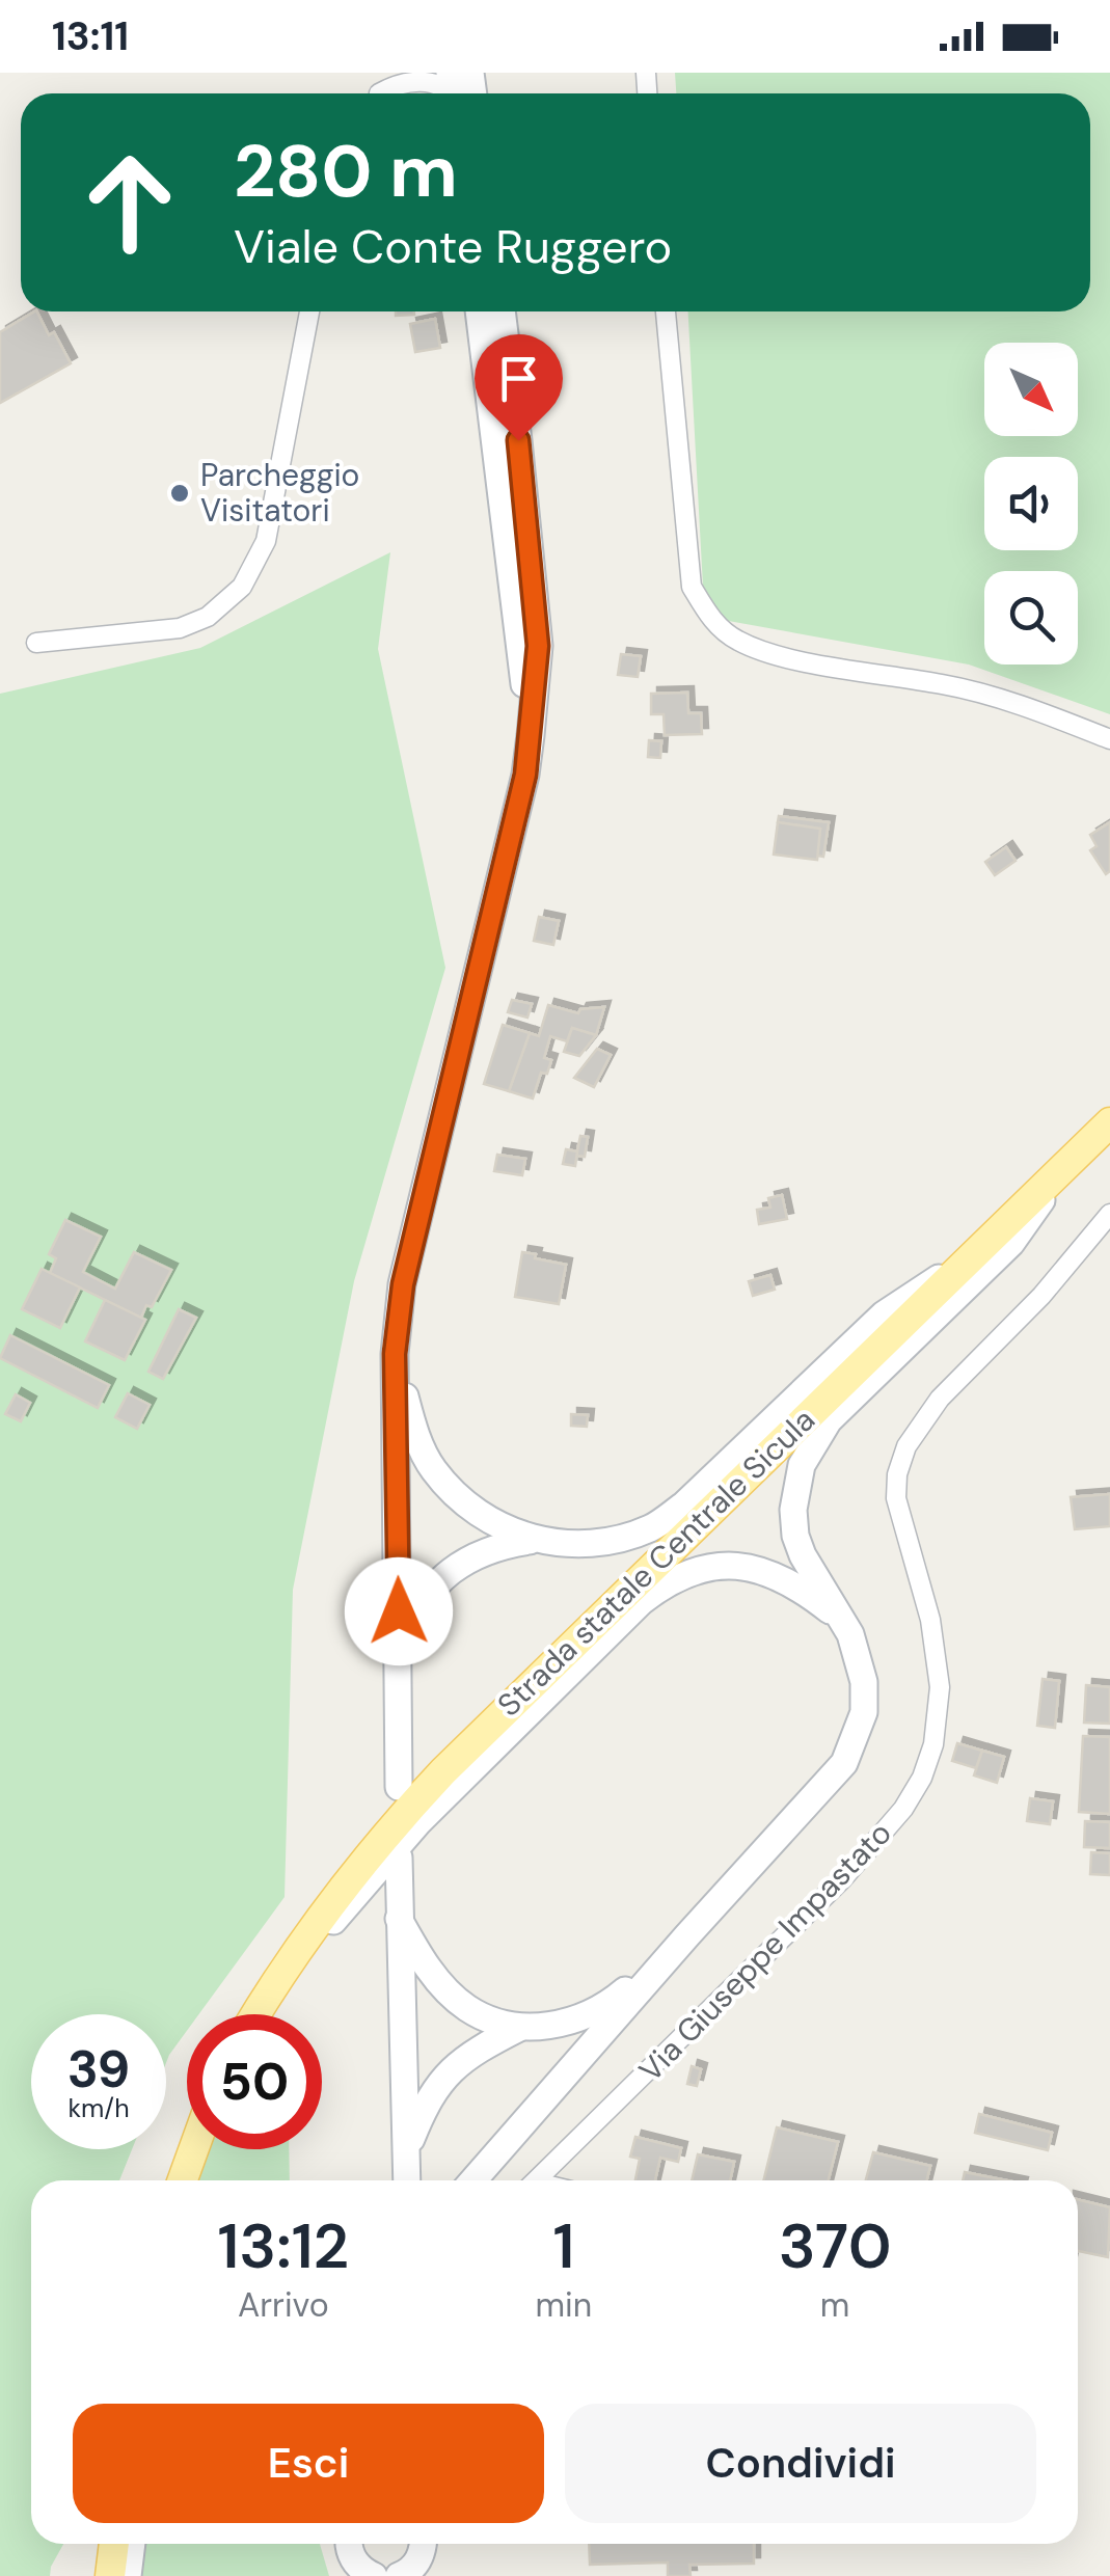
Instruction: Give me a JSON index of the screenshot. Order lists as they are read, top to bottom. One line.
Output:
{"streets":{"main road":["Strada statale Centrale Sicula"],"street":["Via Giuseppe Impastato"]},"places":["Parcheggio Visitatori"],"north":"bottom right","page":{"status":"13:11","turn":["280 m","Viale Conte Ruggero"],"speed":"39 km/h","limit":"50","eta":["13:12","Arrivo","1","min","370","m"],"buttons":["Esci","Condividi"]}}
